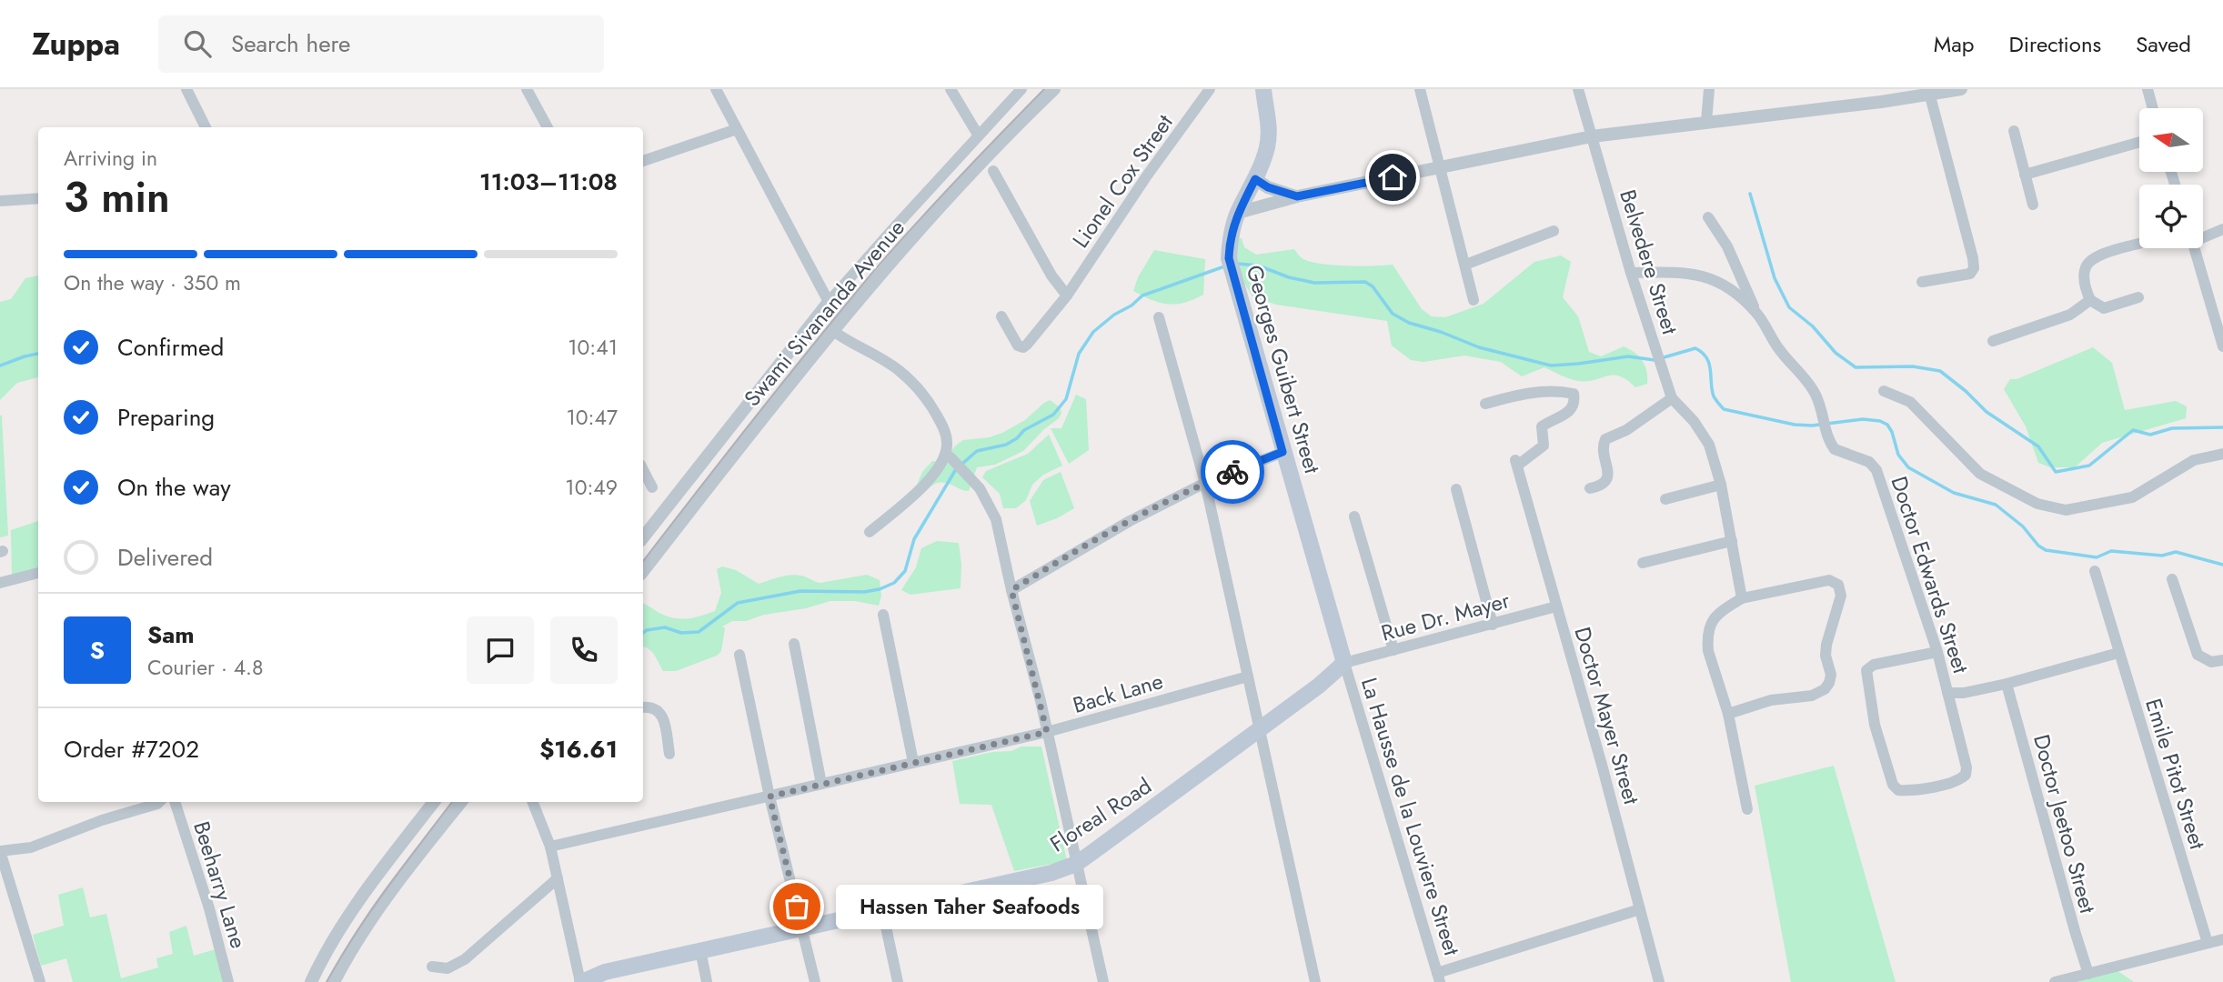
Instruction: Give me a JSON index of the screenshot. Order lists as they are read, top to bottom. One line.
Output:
{"streets":{"main road":["Georges Guibert Street","Floreal Road"],"street":["Lionel Cox Street","Belvedere Street","Swami Sivananda Avenue","Doctor Edwards Street","Rue Dr. Mayer","Back Lane","Doctor Mayer Street","Emile Pitot Street","La Hausse de la Louviere Street","Doctor Jeetoo Street","Beeharry Lane"]},"crossings":[["Belvedere Street","Doctor Edwards Street"],["Georges Guibert Street","Rue Dr. Mayer"],["Georges Guibert Street","Floreal Road"],["Georges Guibert Street","La Hausse de la Louviere Street"],["Rue Dr. Mayer","Doctor Mayer Street"],["Rue Dr. Mayer","Floreal Road"],["Rue Dr. Mayer","La Hausse de la Louviere Street"],["Floreal Road","La Hausse de la Louviere Street"]],"places":["Hassen Taher Seafoods"],"north":"left","page":{"header":"Zuppa","search":"Search here","nav":["Map","Directions","Saved"],"heading":["3 min","Arriving in","11:03–11:08"],"panel":["Sam","Courier · 4.8","Order #7202","$16.61"],"bar":"On the way · 350 m","list":[["Confirmed","10:41"],["Preparing","10:47"],["On the way","10:49"],"Delivered"],"round":"S","bubble":"Hassen Taher Seafoods"}}
